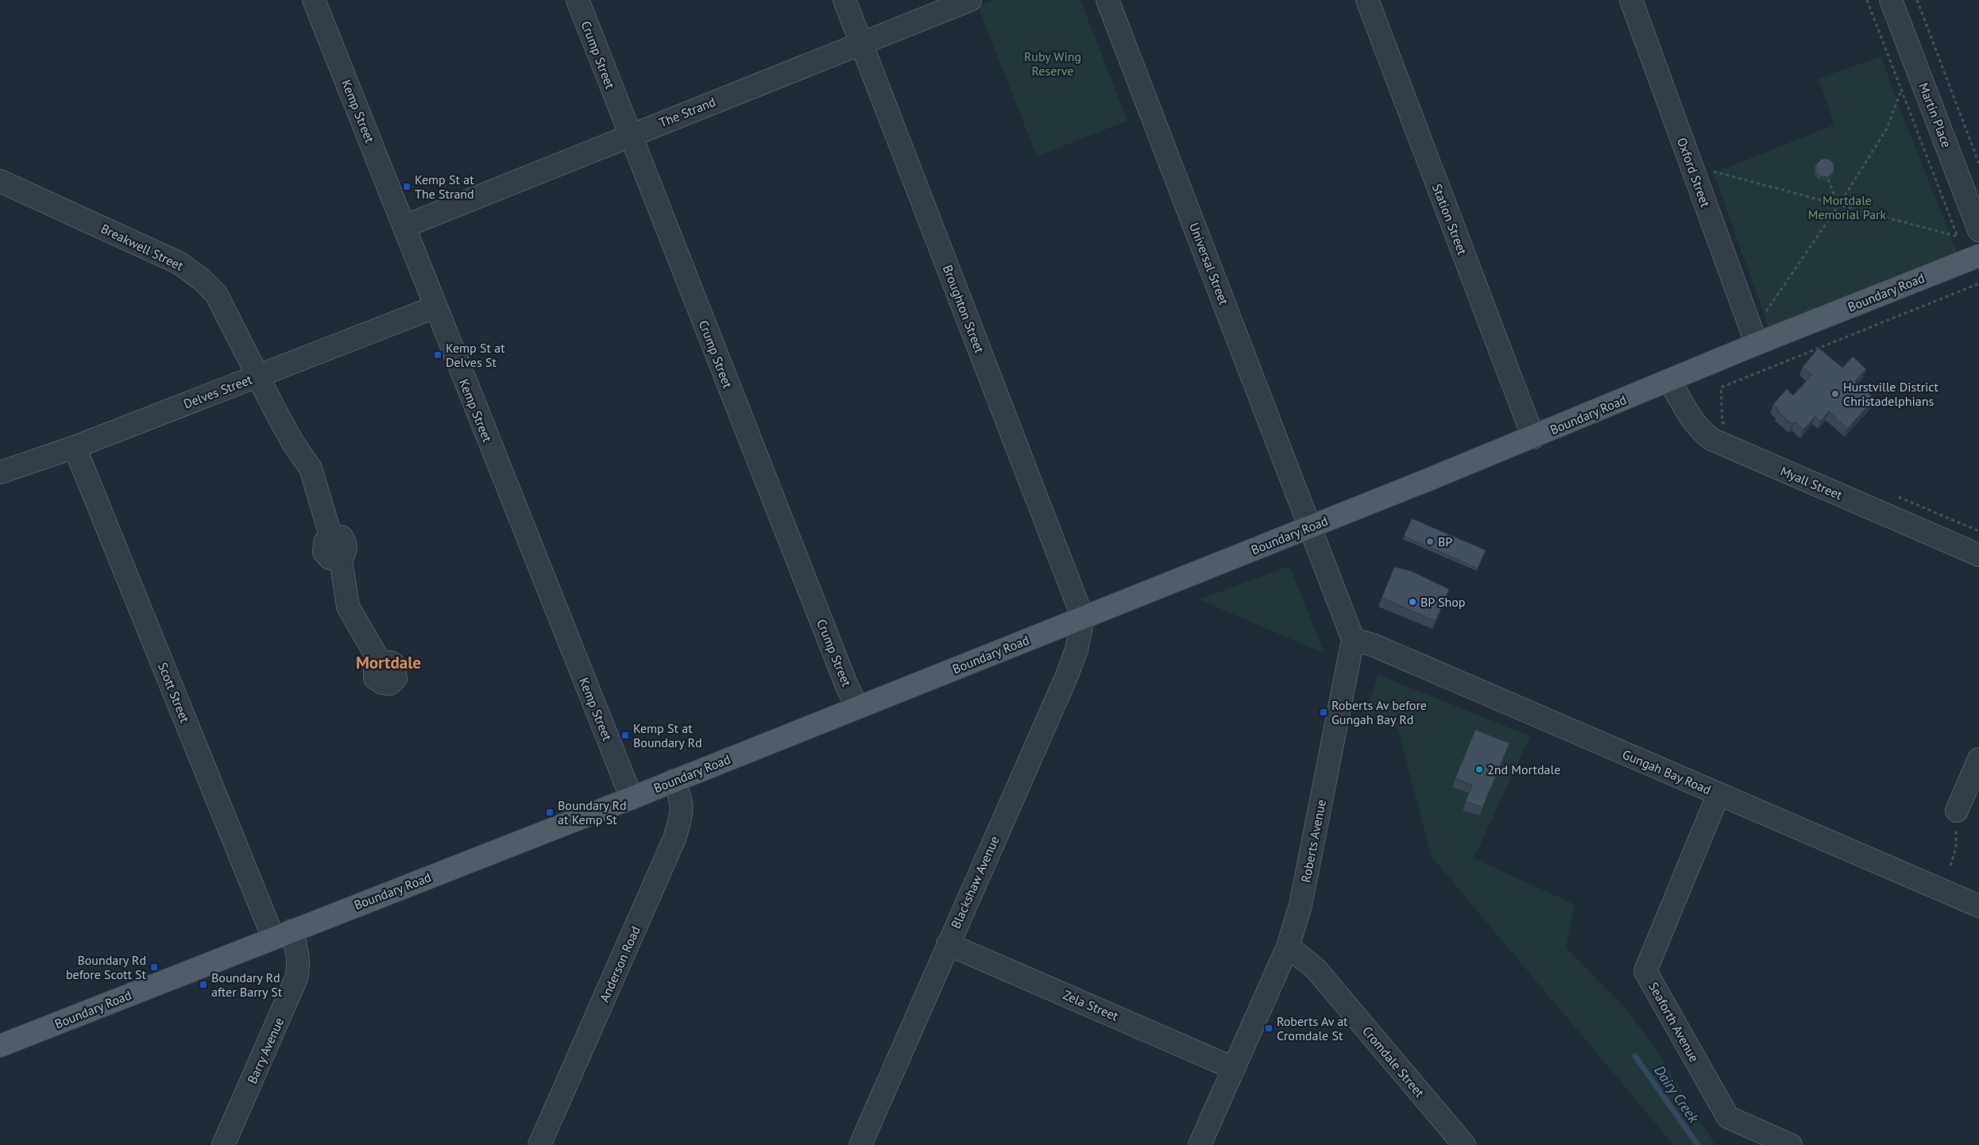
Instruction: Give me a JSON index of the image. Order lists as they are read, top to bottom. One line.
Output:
{"streets":{"main road":["Boundary Road"],"street":["Crump Street","Kemp Street","The Strand","Martin Place","Oxford Street","Station Street","Breakwell Street","Universal Street","Broughton Street","Delves Street","Myall Street","Scott Street","Gungah Bay Road","Roberts Avenue","Blackshaw Avenue","Anderson Road","Zela Street","Seaforth Avenue","Barry Avenue","Cromdale Street"]},"crossings":[["Crump Street","The Strand"],["Crump Street","Boundary Road"],["Kemp Street","The Strand"],["Kemp Street","Boundary Road"],["Kemp Street","Delves Street"],["The Strand","Broughton Street"],["Oxford Street","Boundary Road"],["Station Street","Boundary Road"],["Breakwell Street","Delves Street"],["Universal Street","Boundary Road"],["Boundary Road","Broughton Street"],["Boundary Road","Myall Street"],["Boundary Road","Scott Street"],["Boundary Road","Blackshaw Avenue"],["Boundary Road","Anderson Road"],["Boundary Road","Barry Avenue"],["Broughton Street","Blackshaw Avenue"],["Delves Street","Scott Street"],["Scott Street","Barry Avenue"],["Gungah Bay Road","Roberts Avenue"],["Gungah Bay Road","Seaforth Avenue"],["Roberts Avenue","Zela Street"],["Roberts Avenue","Cromdale Street"],["Blackshaw Avenue","Zela Street"]],"districts":["Mortdale"],"water":["Dairy Creek"],"parks":["Ruby Wing Reserve","Mortdale Memorial Park"],"places":{"transit":["Kemp St at The Strand","Kemp St at Delves St","Roberts Av before Gungah Bay Rd","Kemp St at Boundary Rd","Boundary Rd at Kemp St","Boundary Rd before Scott St","Boundary Rd after Barry St","Roberts Av at Cromdale St"],"other":["Hurstville District Christadelphians","BP","BP Shop","2nd Mortdale"]}}
